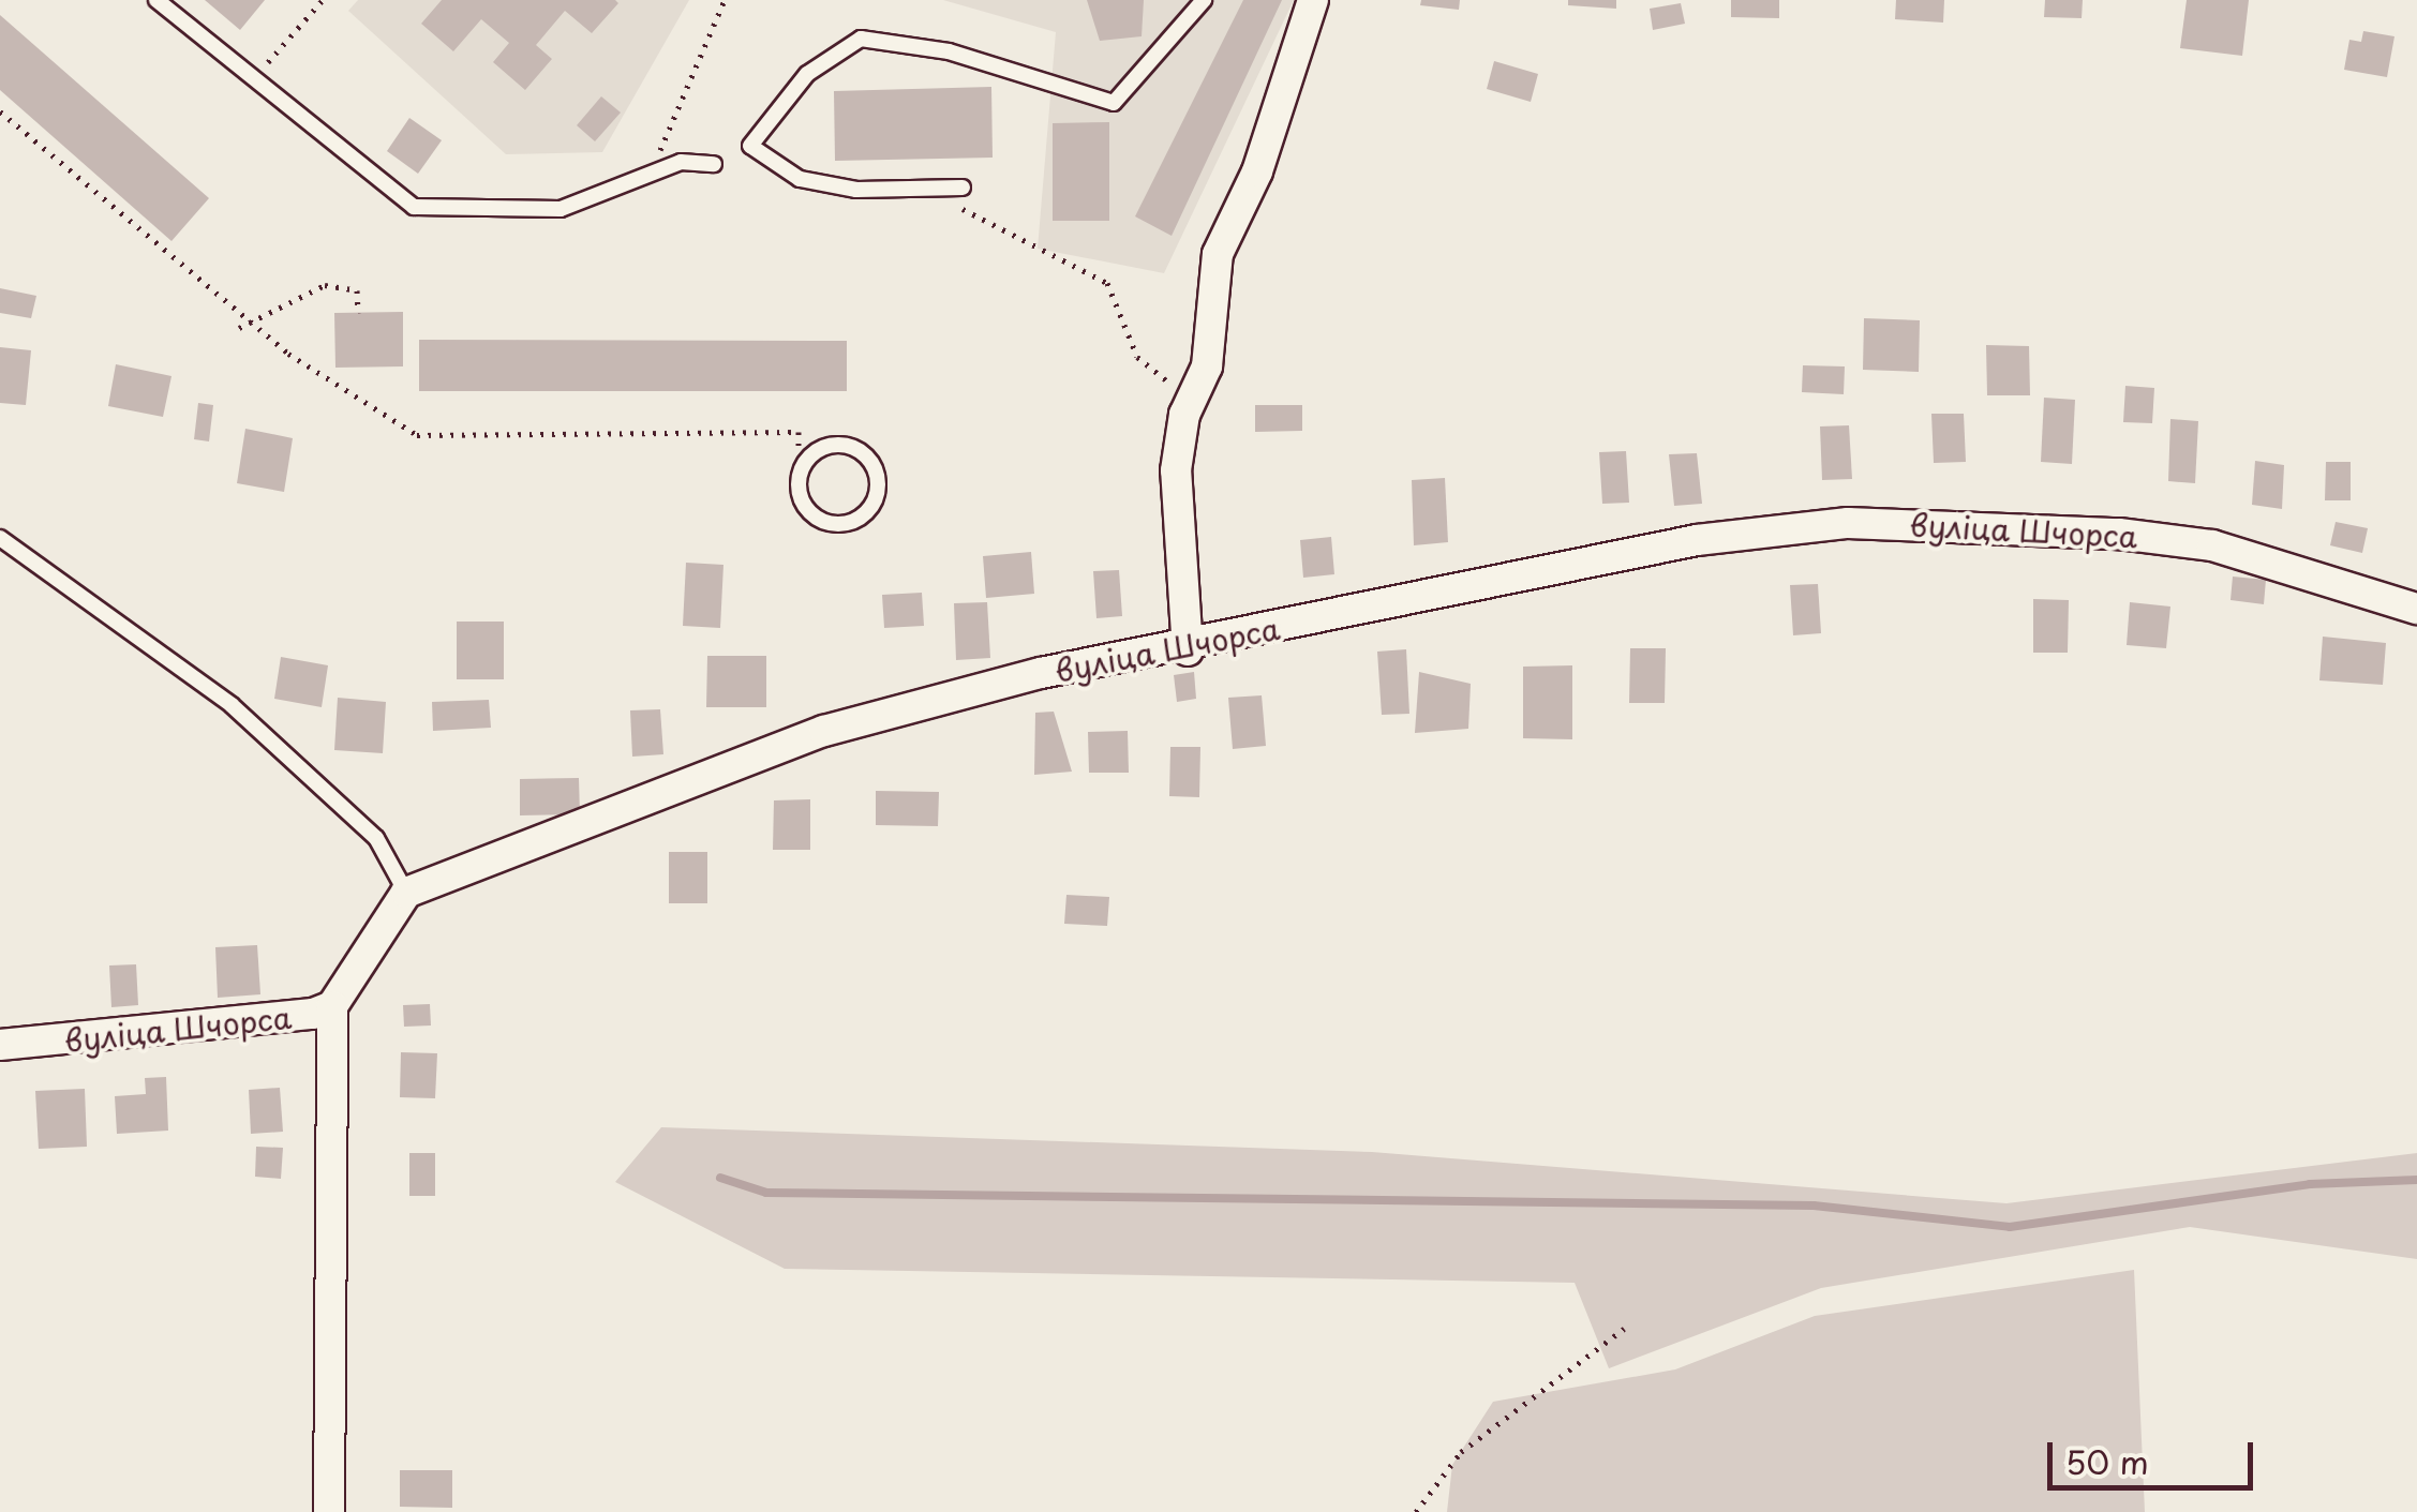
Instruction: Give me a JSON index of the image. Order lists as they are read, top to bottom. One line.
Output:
{"streets":{"street":["вуліца Шчорса"]},"scale_bar":"50 m"}
